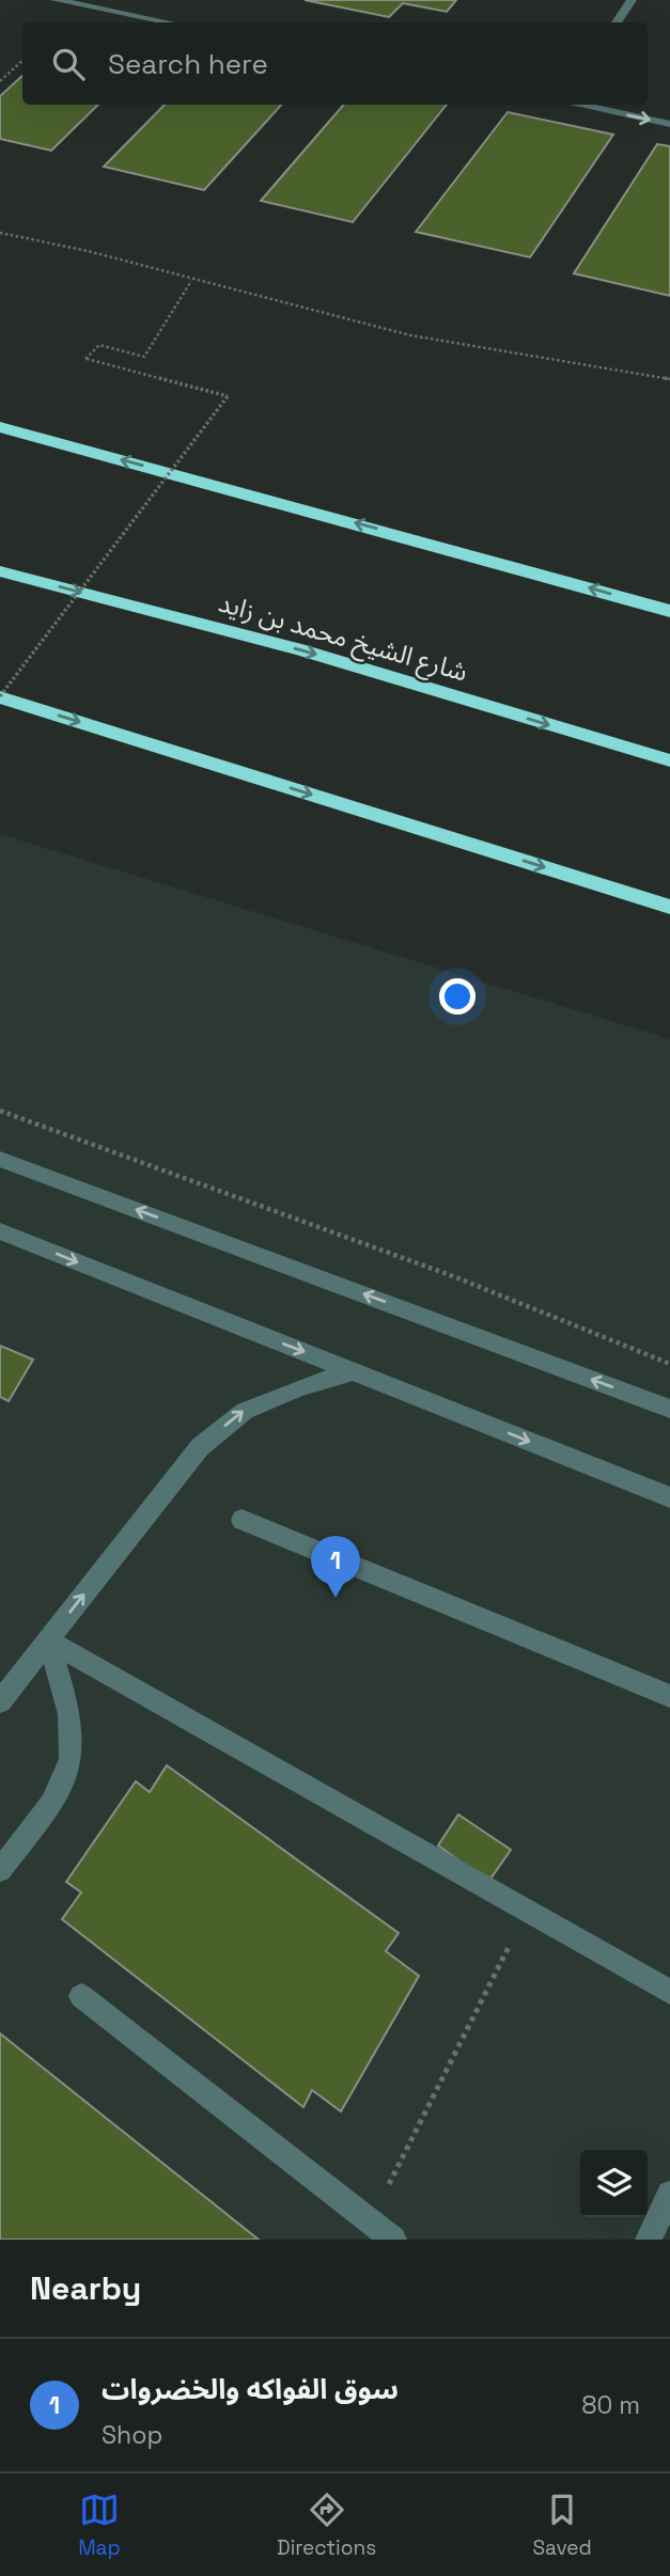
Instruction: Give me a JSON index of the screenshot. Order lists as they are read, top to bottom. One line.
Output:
{"streets":{"highway":["شارع الشيخ محمد بن زايد"]},"page":{"search":"Search here","pins":"1","heading":"Nearby","list":[{"mark":"1","name":"سوق الفواكه والخضروات","note":"Shop","value":"80 m"}],"nav":["Map","Directions","Saved"]}}
